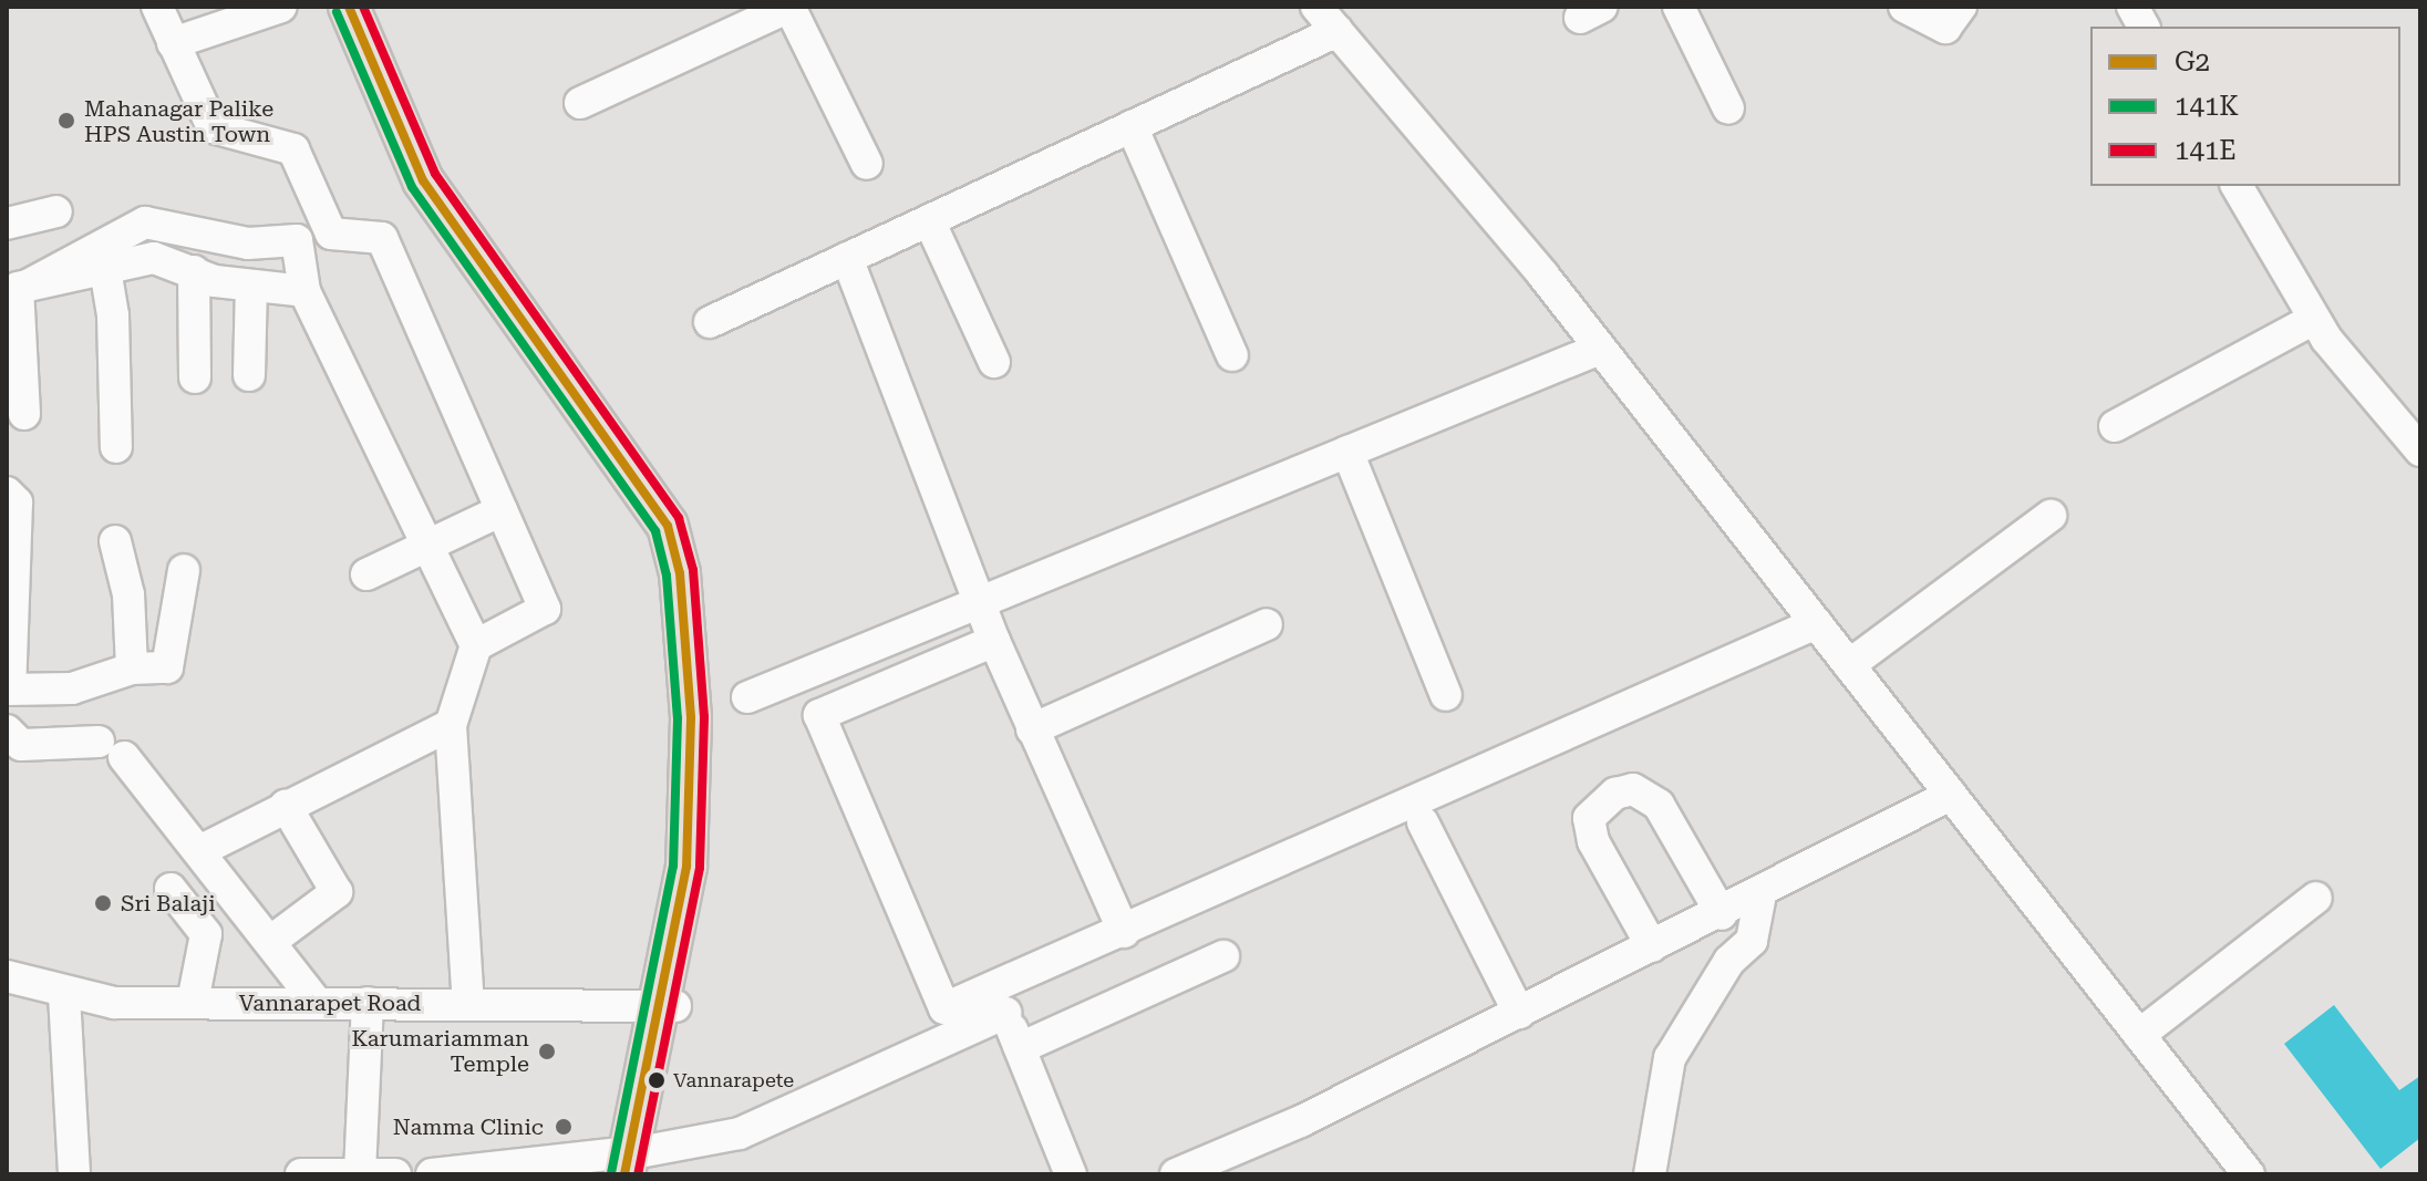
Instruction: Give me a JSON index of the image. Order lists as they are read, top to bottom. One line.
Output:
{"streets":{"street":["Vannarapet Road"]},"places":["Mahanagar Palike HPS Austin Town","Sri Balaji","Karumariamman Temple","Vannarapete","Namma Clinic"],"lines":["transit line G2","transit line 141E","transit line 141K"],"legend":["G2","141K","141E"]}
